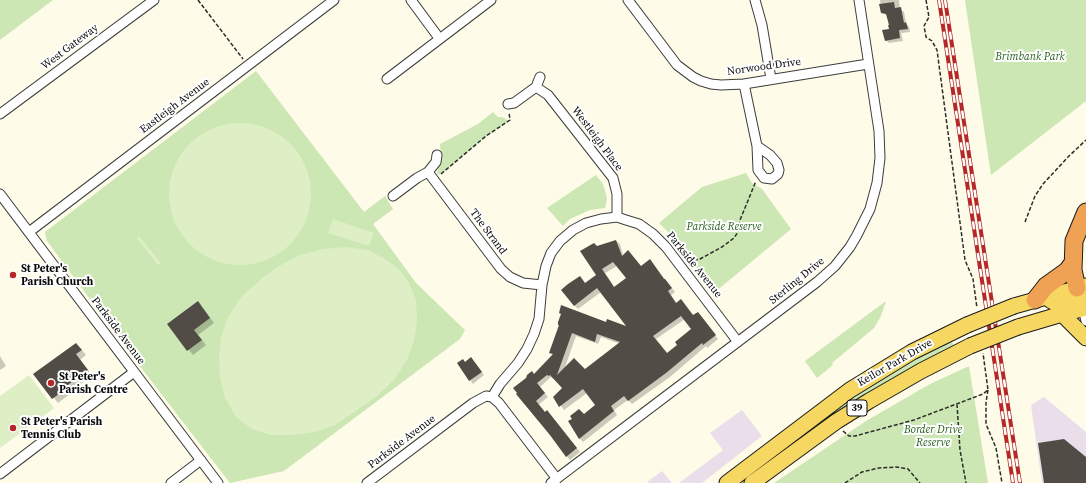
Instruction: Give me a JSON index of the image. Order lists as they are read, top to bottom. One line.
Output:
{"streets":{"main road":["Keilor Park Drive","39"],"street":["West Gateway","Norwood Drive","Eastleigh Avenue","Westleigh Place","The Strand","Parkside Avenue","Sterling Drive"]},"crossings":[["Norwood Drive","Sterling Drive"],["Eastleigh Avenue","Parkside Avenue"],["Westleigh Place","Parkside Avenue"],["The Strand","Parkside Avenue"],["Parkside Avenue","Sterling Drive"]],"parks":["Brimbank Park","Parkside Reserve","Border Drive Reserve"],"places":["St Peter's Parish Church","St Peter's Parish Centre","St Peter's Parish Tennis Club"]}
